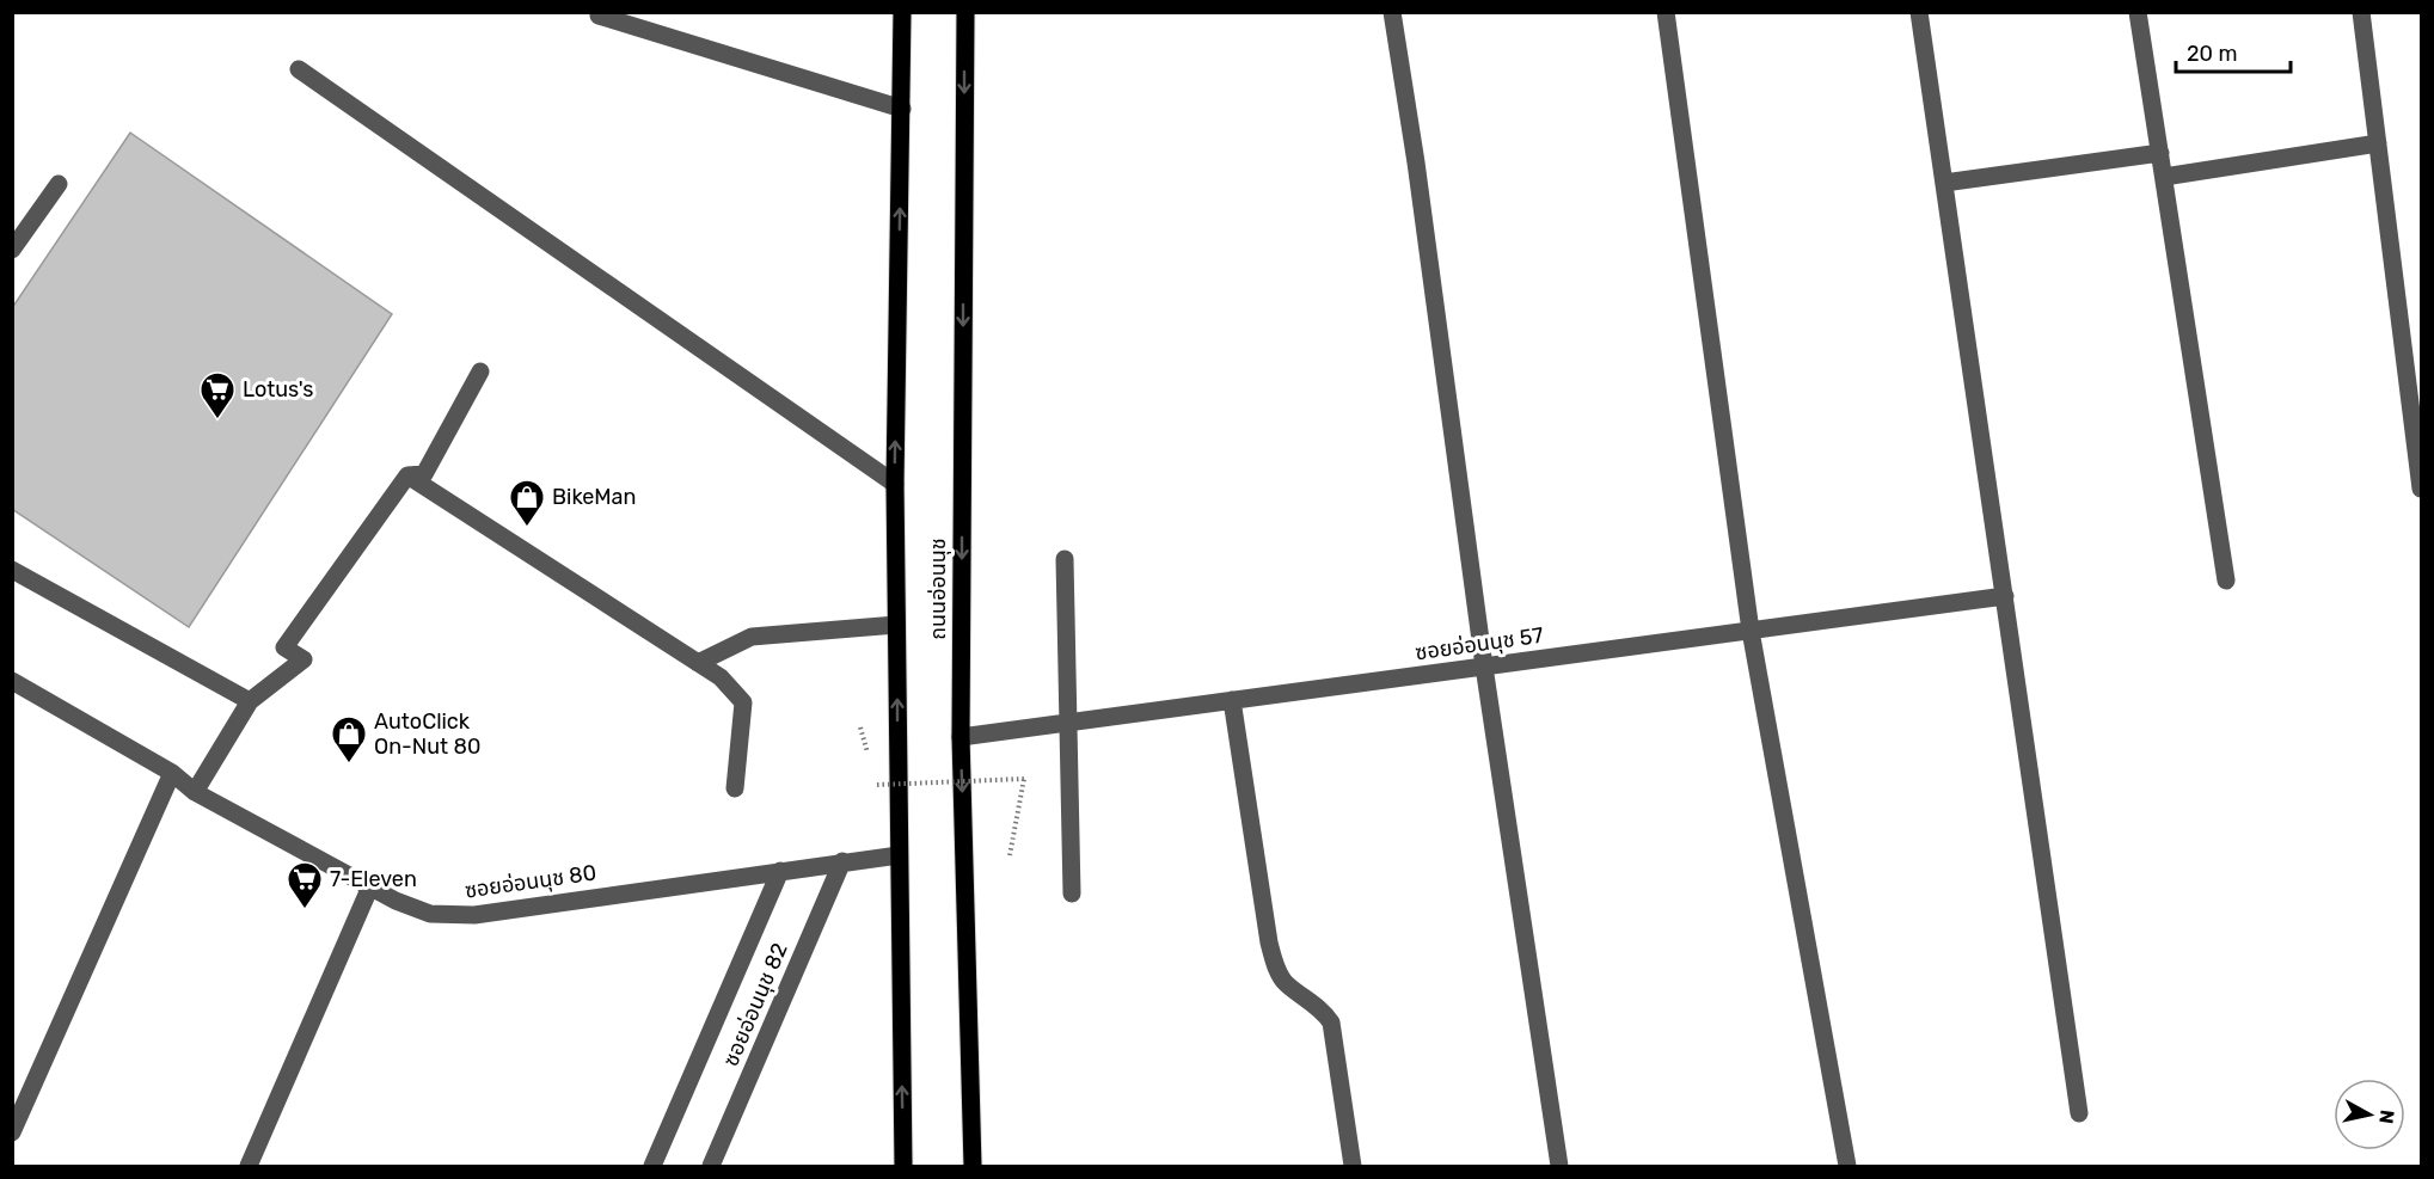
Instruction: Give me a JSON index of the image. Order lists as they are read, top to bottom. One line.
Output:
{"streets":{"main road":["ถนนอ่อนนุช"],"street":["ซอยอ่อนนุช 57","ซอยอ่อนนุช 80","ซอยอ่อนนุช 82"]},"crossings":[["ถนนอ่อนนุช","ซอยอ่อนนุช 57"],["ถนนอ่อนนุช","ซอยอ่อนนุช 80"],["ซอยอ่อนนุช 80","ซอยอ่อนนุช 82"]],"places":{"supermarket":["Lotus's","7-Eleven"],"shop":["BikeMan","AutoClick On-Nut 80"]},"scale_bar":"20 m","north":"right"}
